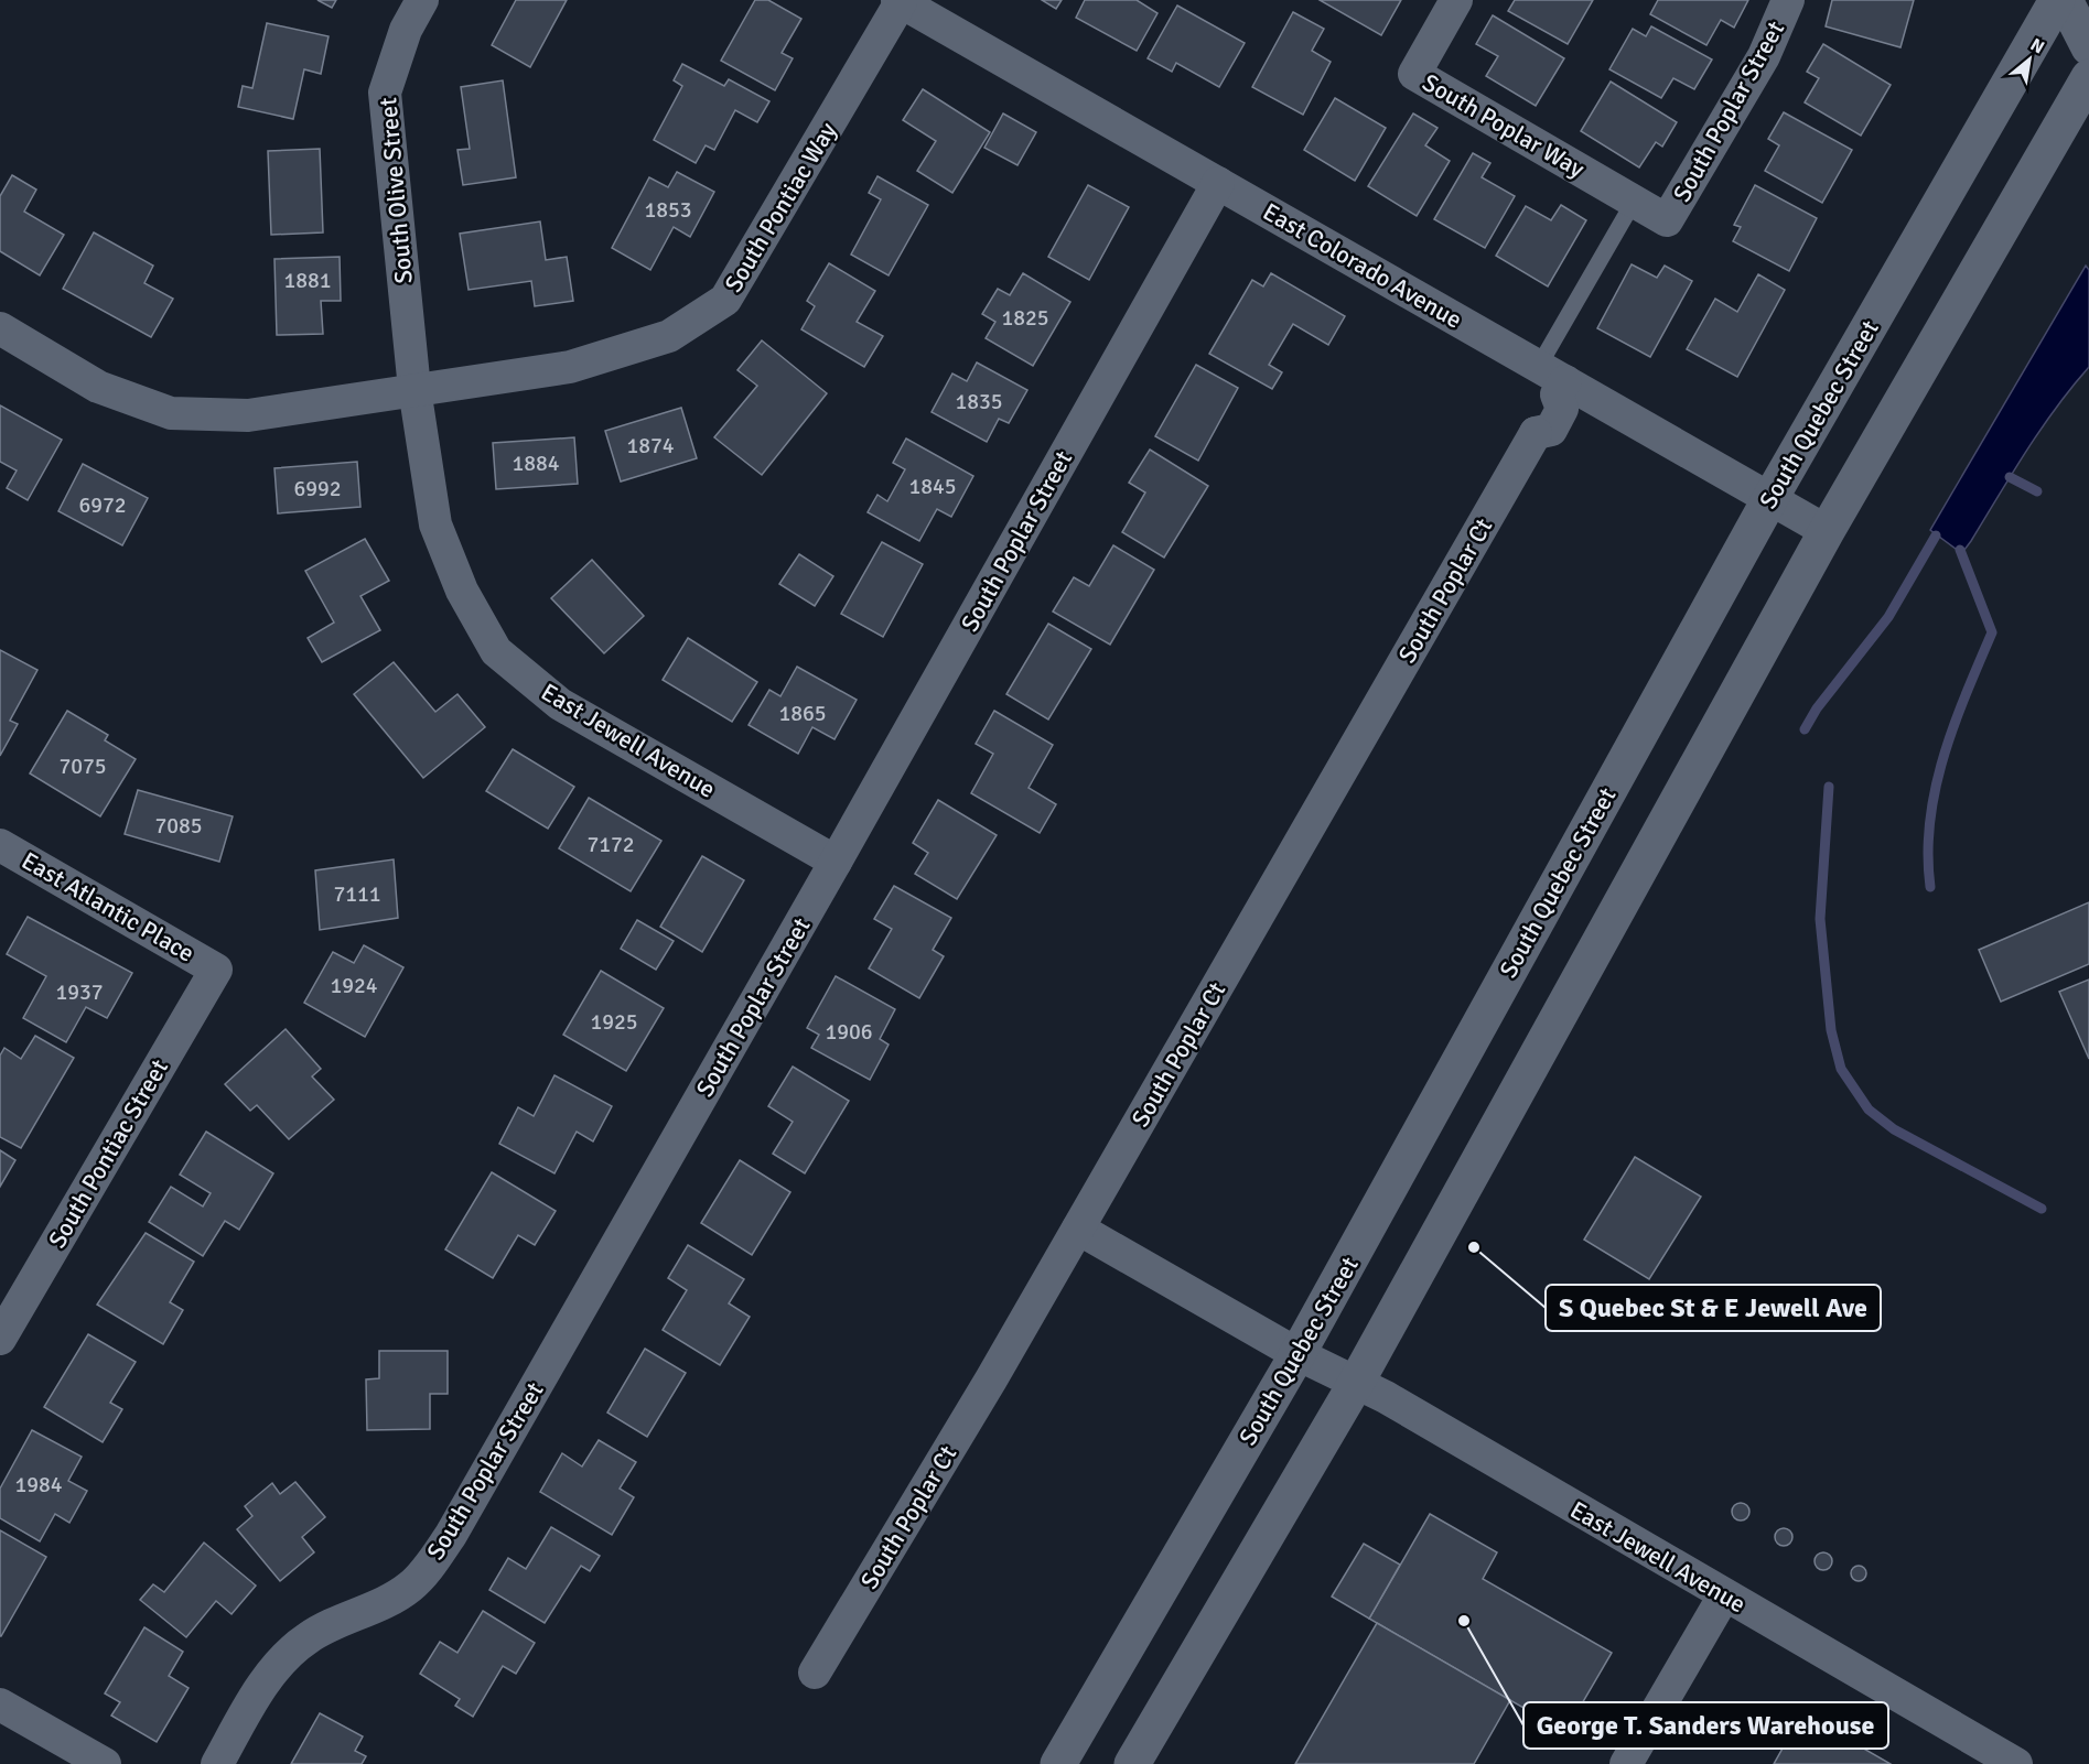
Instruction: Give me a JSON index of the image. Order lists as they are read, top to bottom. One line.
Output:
{"streets":{"main road":["South Quebec Street"],"street":["South Poplar Street","South Poplar Way","South Olive Street","South Pontiac Way","East Colorado Avenue","South Poplar Ct","East Jewell Avenue","East Atlantic Place","South Pontiac Street"]},"crossings":[["South Poplar Street","South Poplar Way"],["South Poplar Street","East Colorado Avenue"],["South Poplar Street","East Jewell Avenue"],["South Olive Street","South Pontiac Way"],["South Olive Street","East Jewell Avenue"],["South Pontiac Way","East Colorado Avenue"],["South Pontiac Way","East Jewell Avenue"],["East Colorado Avenue","South Quebec Street"],["East Colorado Avenue","South Poplar Ct"],["South Quebec Street","East Jewell Avenue"],["South Poplar Ct","East Jewell Avenue"],["East Atlantic Place","South Pontiac Street"]],"places":["S Quebec St & E Jewell Ave","George T. Sanders Warehouse"],"house_numbers":["1853","1881","1825","1835","1874","1884","1845","6992","6972","1865","7075","7085","7172","7111","1924","1937","1925","1906","1984"],"north":"top right"}
